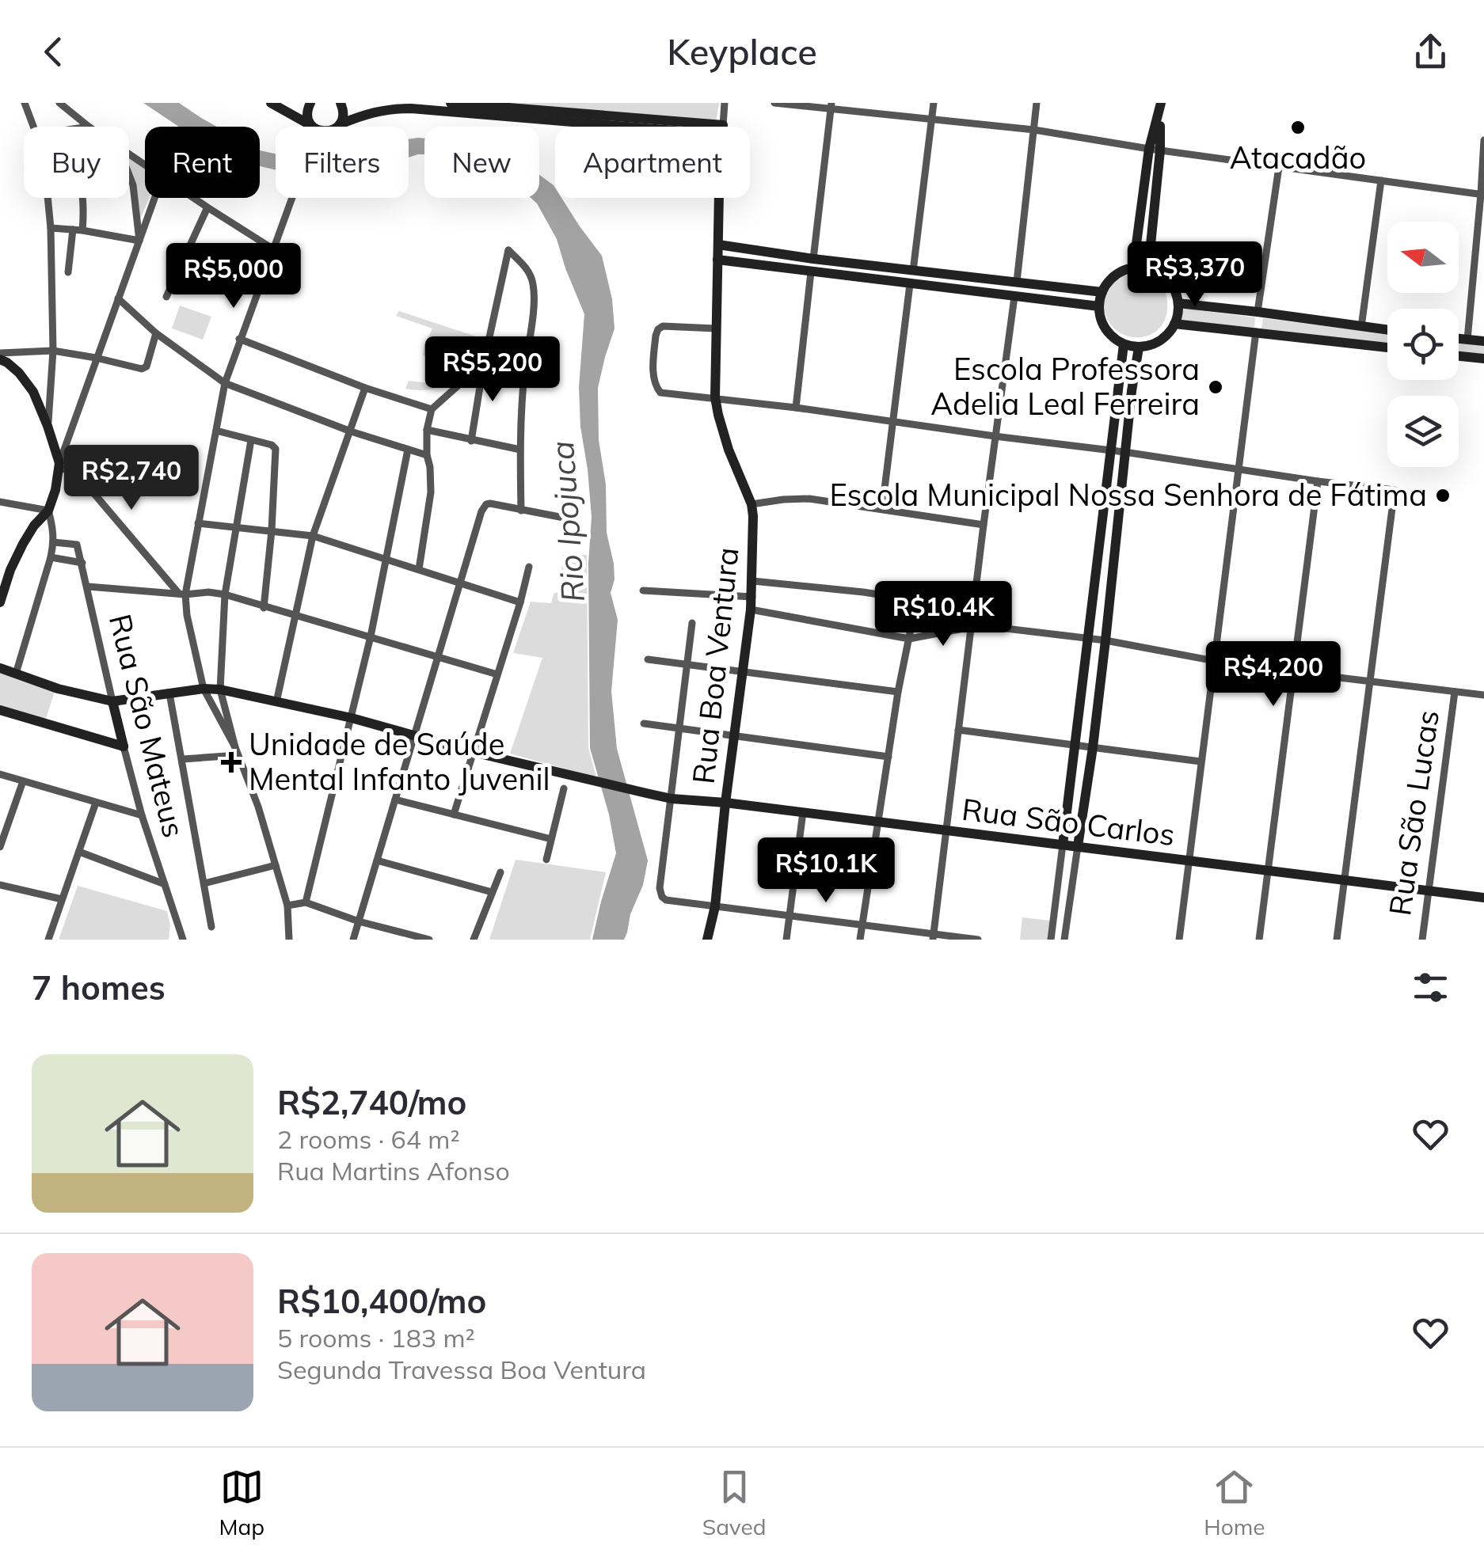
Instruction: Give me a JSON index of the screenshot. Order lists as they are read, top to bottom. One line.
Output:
{"streets":{"street":["Rua Boa Ventura","Rua São Mateus","Rua São Lucas","Rua São Carlos"]},"crossings":[["Rua Boa Ventura","Rua São Carlos"],["Rua São Mateus","Rua São Carlos"],["Rua São Lucas","Rua São Carlos"]],"water":["Rio Ipojuca"],"places":{"other":["Atacadão","Escola Professora Adelia Leal Ferreira","Escola Municipal Nossa Senhora de Fátima"],"health":["Unidade de Saúde Mental Infanto Juvenil"]},"north":"left","page":{"header":"Keyplace","chip":["Buy","Rent","Filters","New","Apartment"],"price":["R$3,370","R$5,000","R$5,200","R$2,740","R$10.4K","R$4,200","R$10.1K"],"heading":"7 homes","list":[{"name":"R$2,740/mo","note":"2 rooms · 64 m² · Rua Martins Afonso"},{"name":"R$10,400/mo","note":"5 rooms · 183 m² · Segunda Travessa Boa Ventura"}],"tabs":["Map","Saved","Home"]}}
